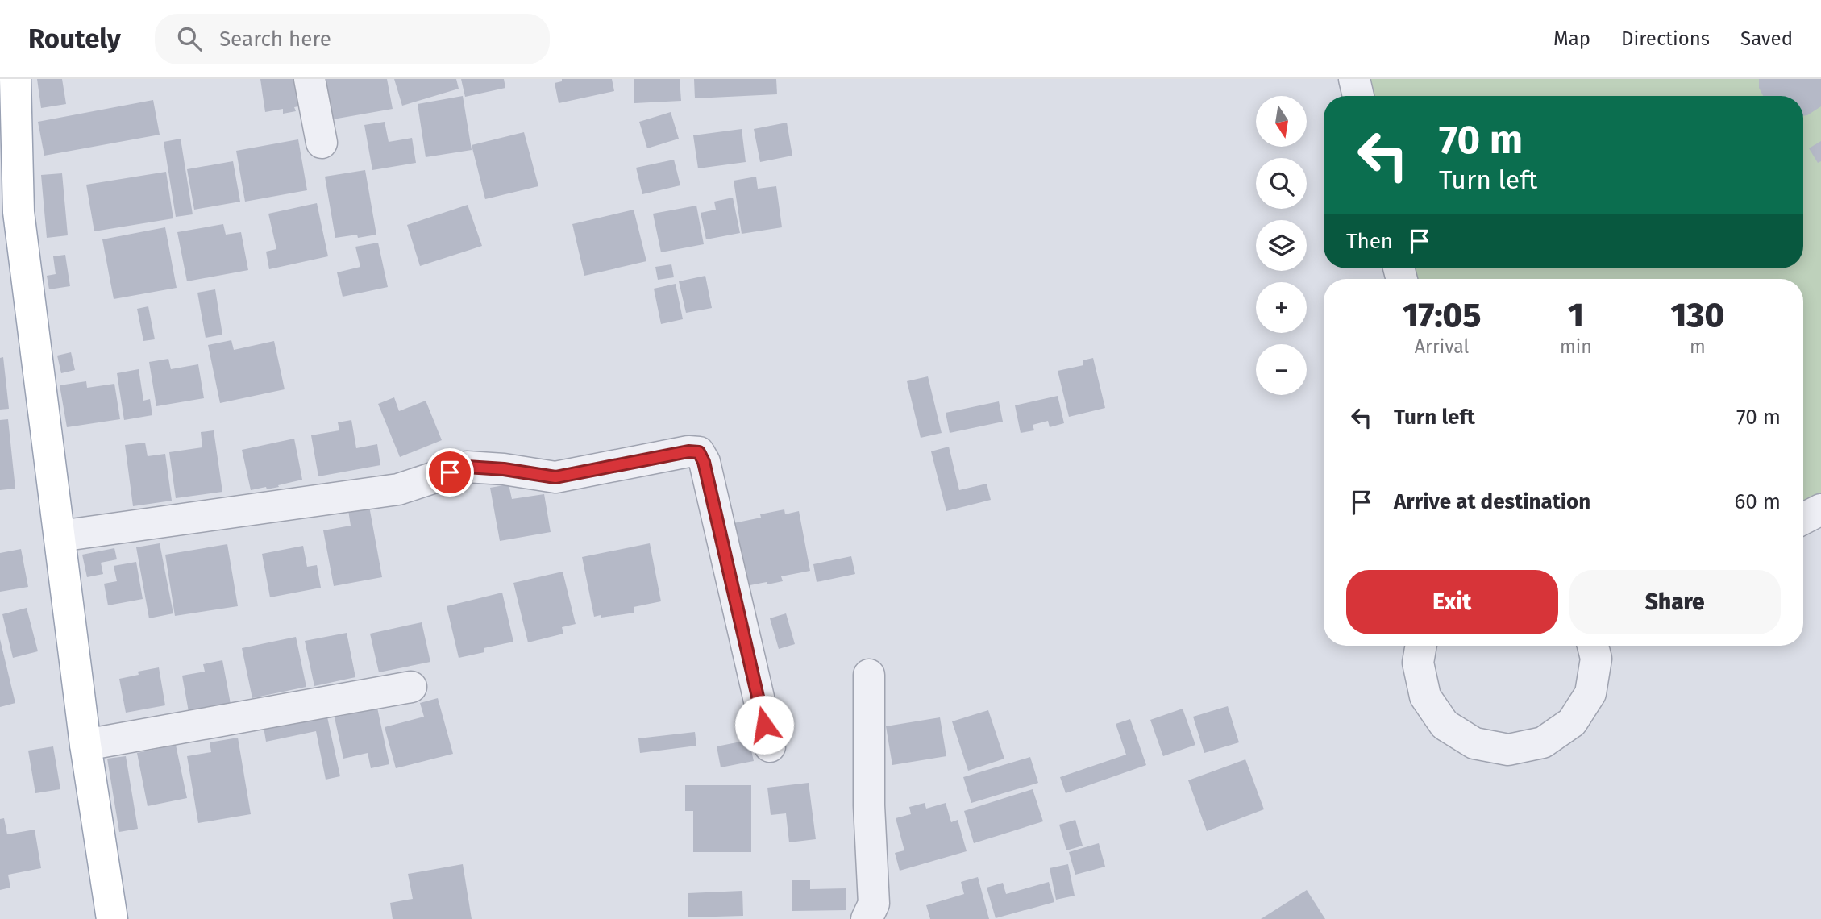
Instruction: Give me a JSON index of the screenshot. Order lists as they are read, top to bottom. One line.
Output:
{"north":"bottom","page":{"header":"Routely","search":"Search here","nav":["Map","Directions","Saved"],"map_buttons":["+","−"],"turn":["70 m","Turn left"],"then":"Then","eta":["17:05","Arrival","1","min","130","m"],"list":[{"name":"Turn left","value":"70 m"},{"name":"Arrive at destination","value":"60 m"}],"buttons":["Exit","Share"]}}
